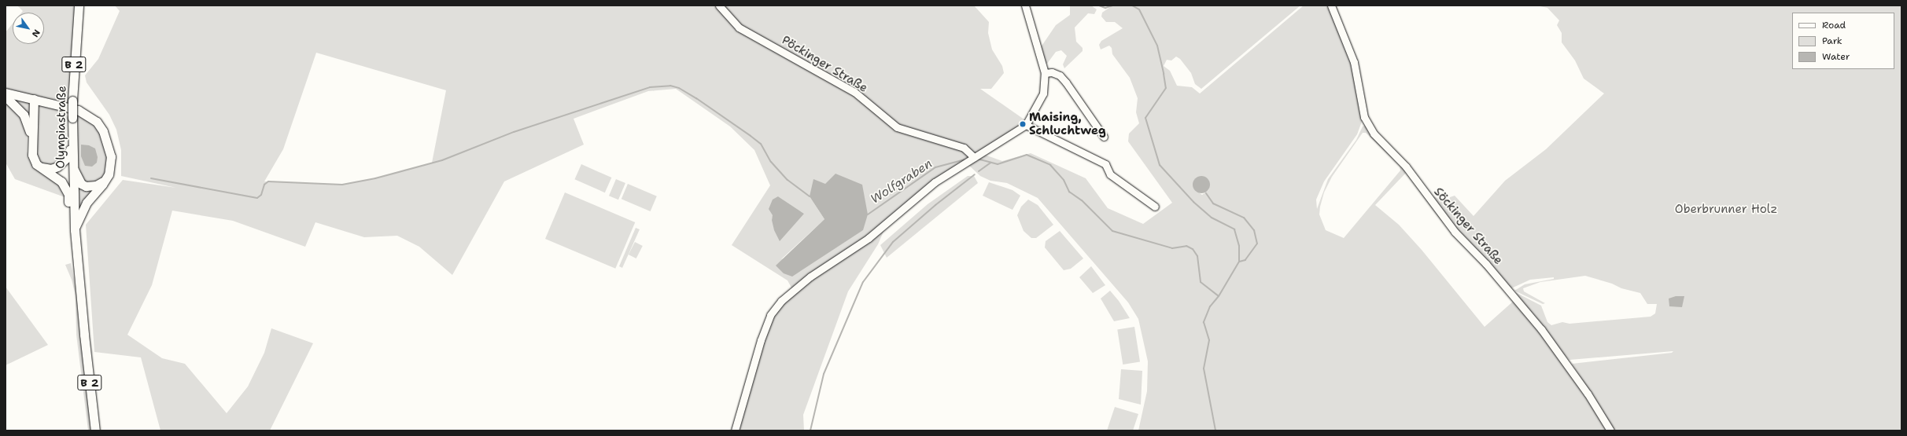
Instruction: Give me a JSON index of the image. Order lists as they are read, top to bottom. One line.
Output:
{"streets":{"main road":["B 2","Olympiastraße"],"street":["Pöckinger Straße","Söckinger Straße"]},"crossings":[["B 2","Olympiastraße"]],"water":["Wolfgraben"],"parks":["Oberbrunner Holz"],"places":["Maising, Schluchtweg"],"legend":["Road","Park","Water"],"north":"bottom right"}
